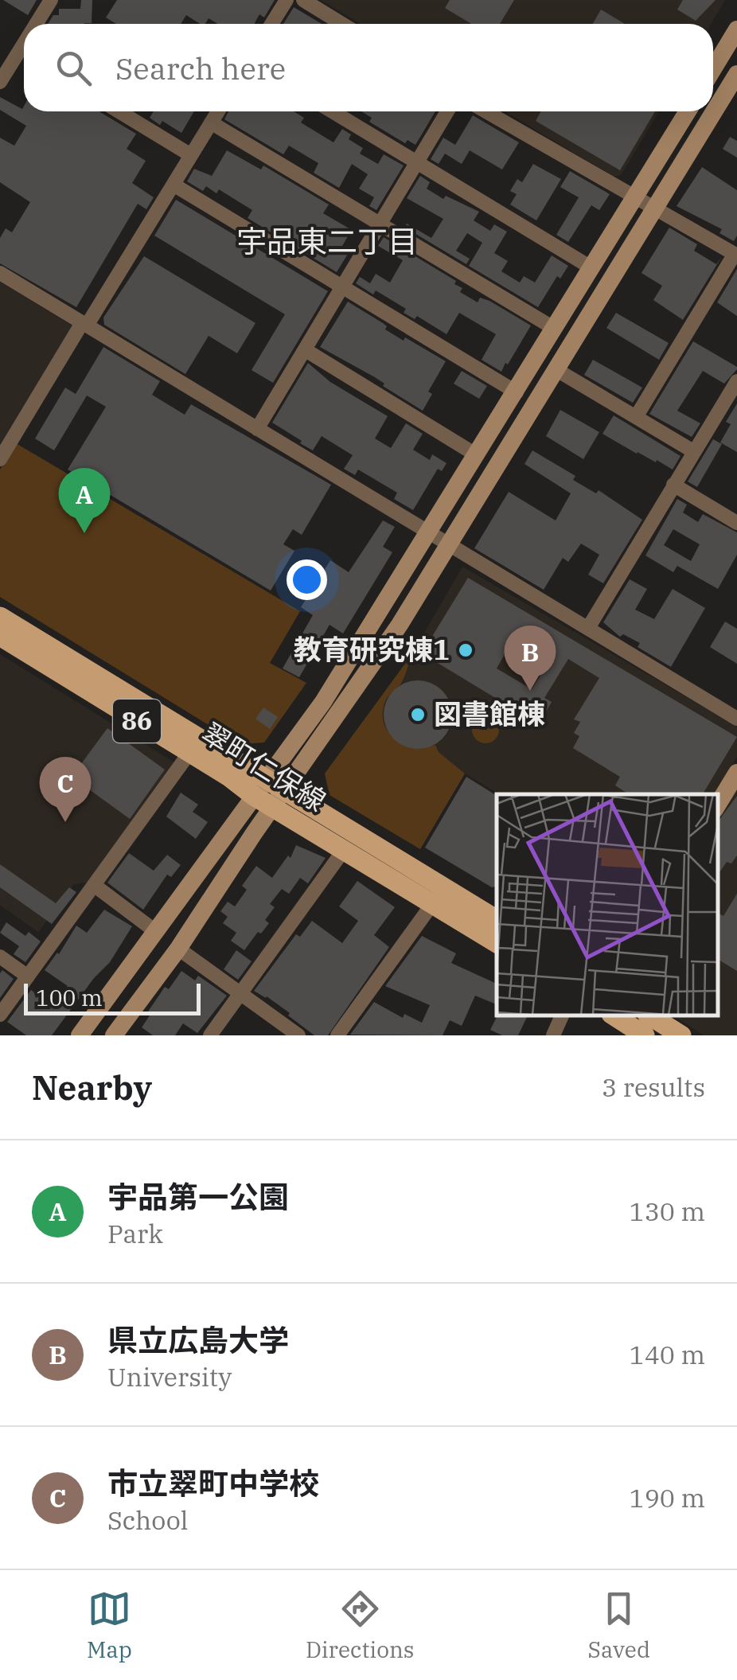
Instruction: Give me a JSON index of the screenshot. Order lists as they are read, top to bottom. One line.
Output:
{"streets":{"main road":["86","翠町仁保線"]},"districts":["宇品東二丁目"],"places":["教育研究棟1","図書館棟"],"scale_bar":"100 m","page":{"search":"Search here","pins":["A","B","C"],"scale":"100 m","heading":["Nearby","3 results"],"list":[{"mark":"A","name":"宇品第一公園","note":"Park","value":"130 m"},{"mark":"B","name":"県立広島大学","note":"University","value":"140 m"},{"mark":"C","name":"市立翠町中学校","note":"School","value":"190 m"}],"nav":["Map","Directions","Saved"]}}
